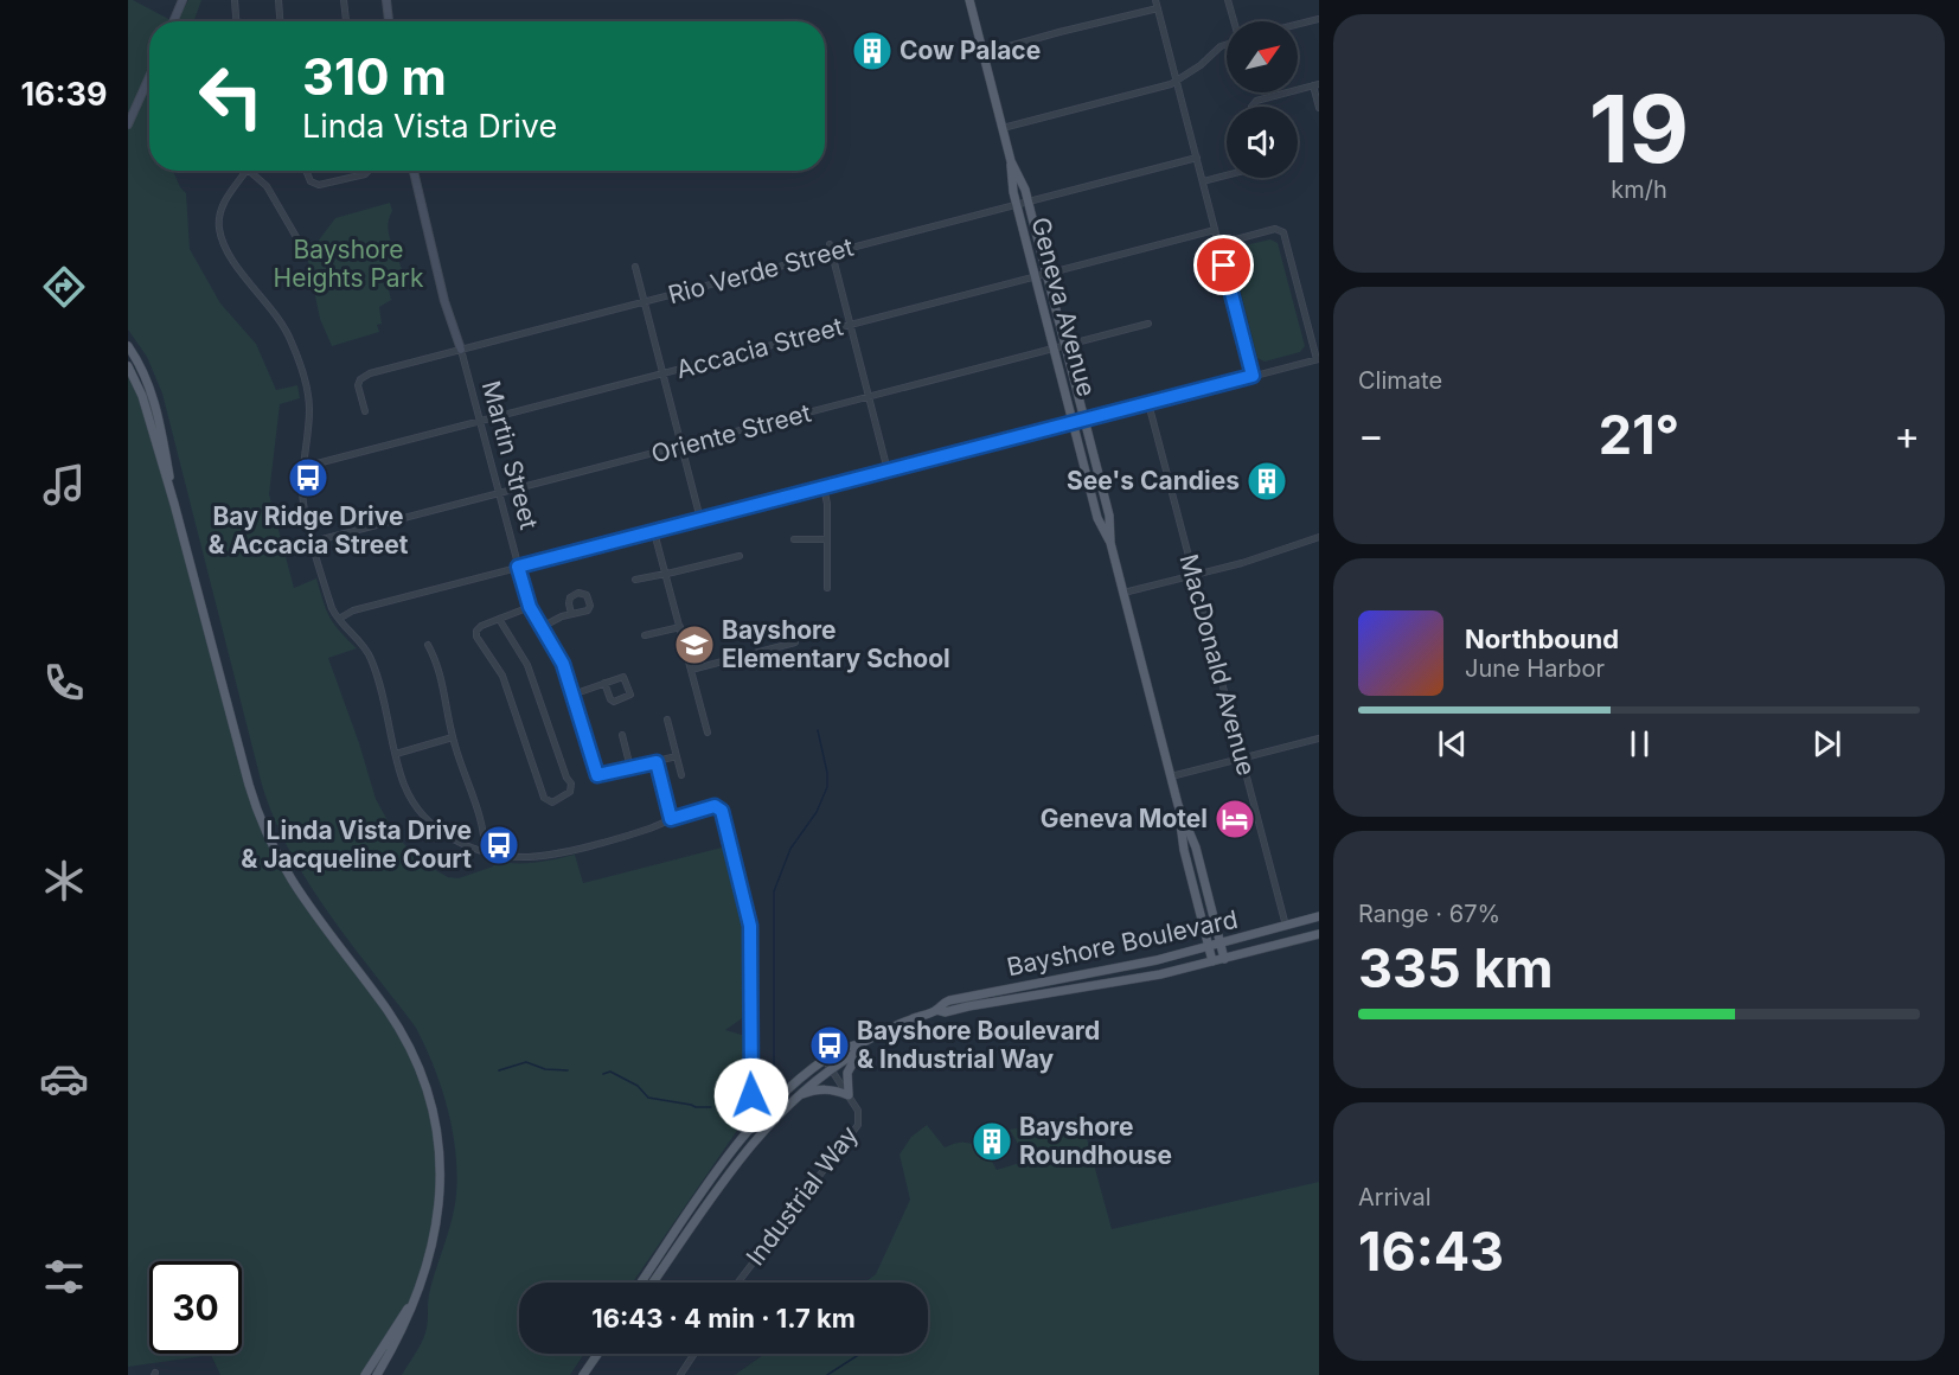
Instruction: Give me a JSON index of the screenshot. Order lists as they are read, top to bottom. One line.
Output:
{"streets":{"main road":["Geneva Avenue","Bayshore Boulevard"],"street":["Rio Verde Street","Accacia Street","Oriente Street","Martin Street","MacDonald Avenue","Industrial Way"]},"crossings":[["Rio Verde Street","Geneva Avenue"],["Rio Verde Street","Martin Street"],["Geneva Avenue","Accacia Street"],["Geneva Avenue","Oriente Street"],["Geneva Avenue","Bayshore Boulevard"],["Accacia Street","Martin Street"],["Oriente Street","Martin Street"],["MacDonald Avenue","Bayshore Boulevard"],["Bayshore Boulevard","Industrial Way"]],"parks":["Bayshore Heights Park"],"places":{"building":["Cow Palace","See's Candies","Bayshore Roundhouse"],"bus stop":["Bay Ridge Drive & Accacia Street","Linda Vista Drive & Jacqueline Court","Bayshore Boulevard & Industrial Way"],"school or university":["Bayshore Elementary School"],"hotel":["Geneva Motel"]},"north":"top right","page":{"tabs":"16:39","tile":[["19","km/h"],"Climate",["Range · 67%","335 km"],["Arrival","16:43"]],"turn":["310 m","Linda Vista Drive"],"heat":["−","21°","+"],"song":["Northbound","June Harbor"],"limit":"30","trip":"16:43 · 4 min · 1.7 km"}}
